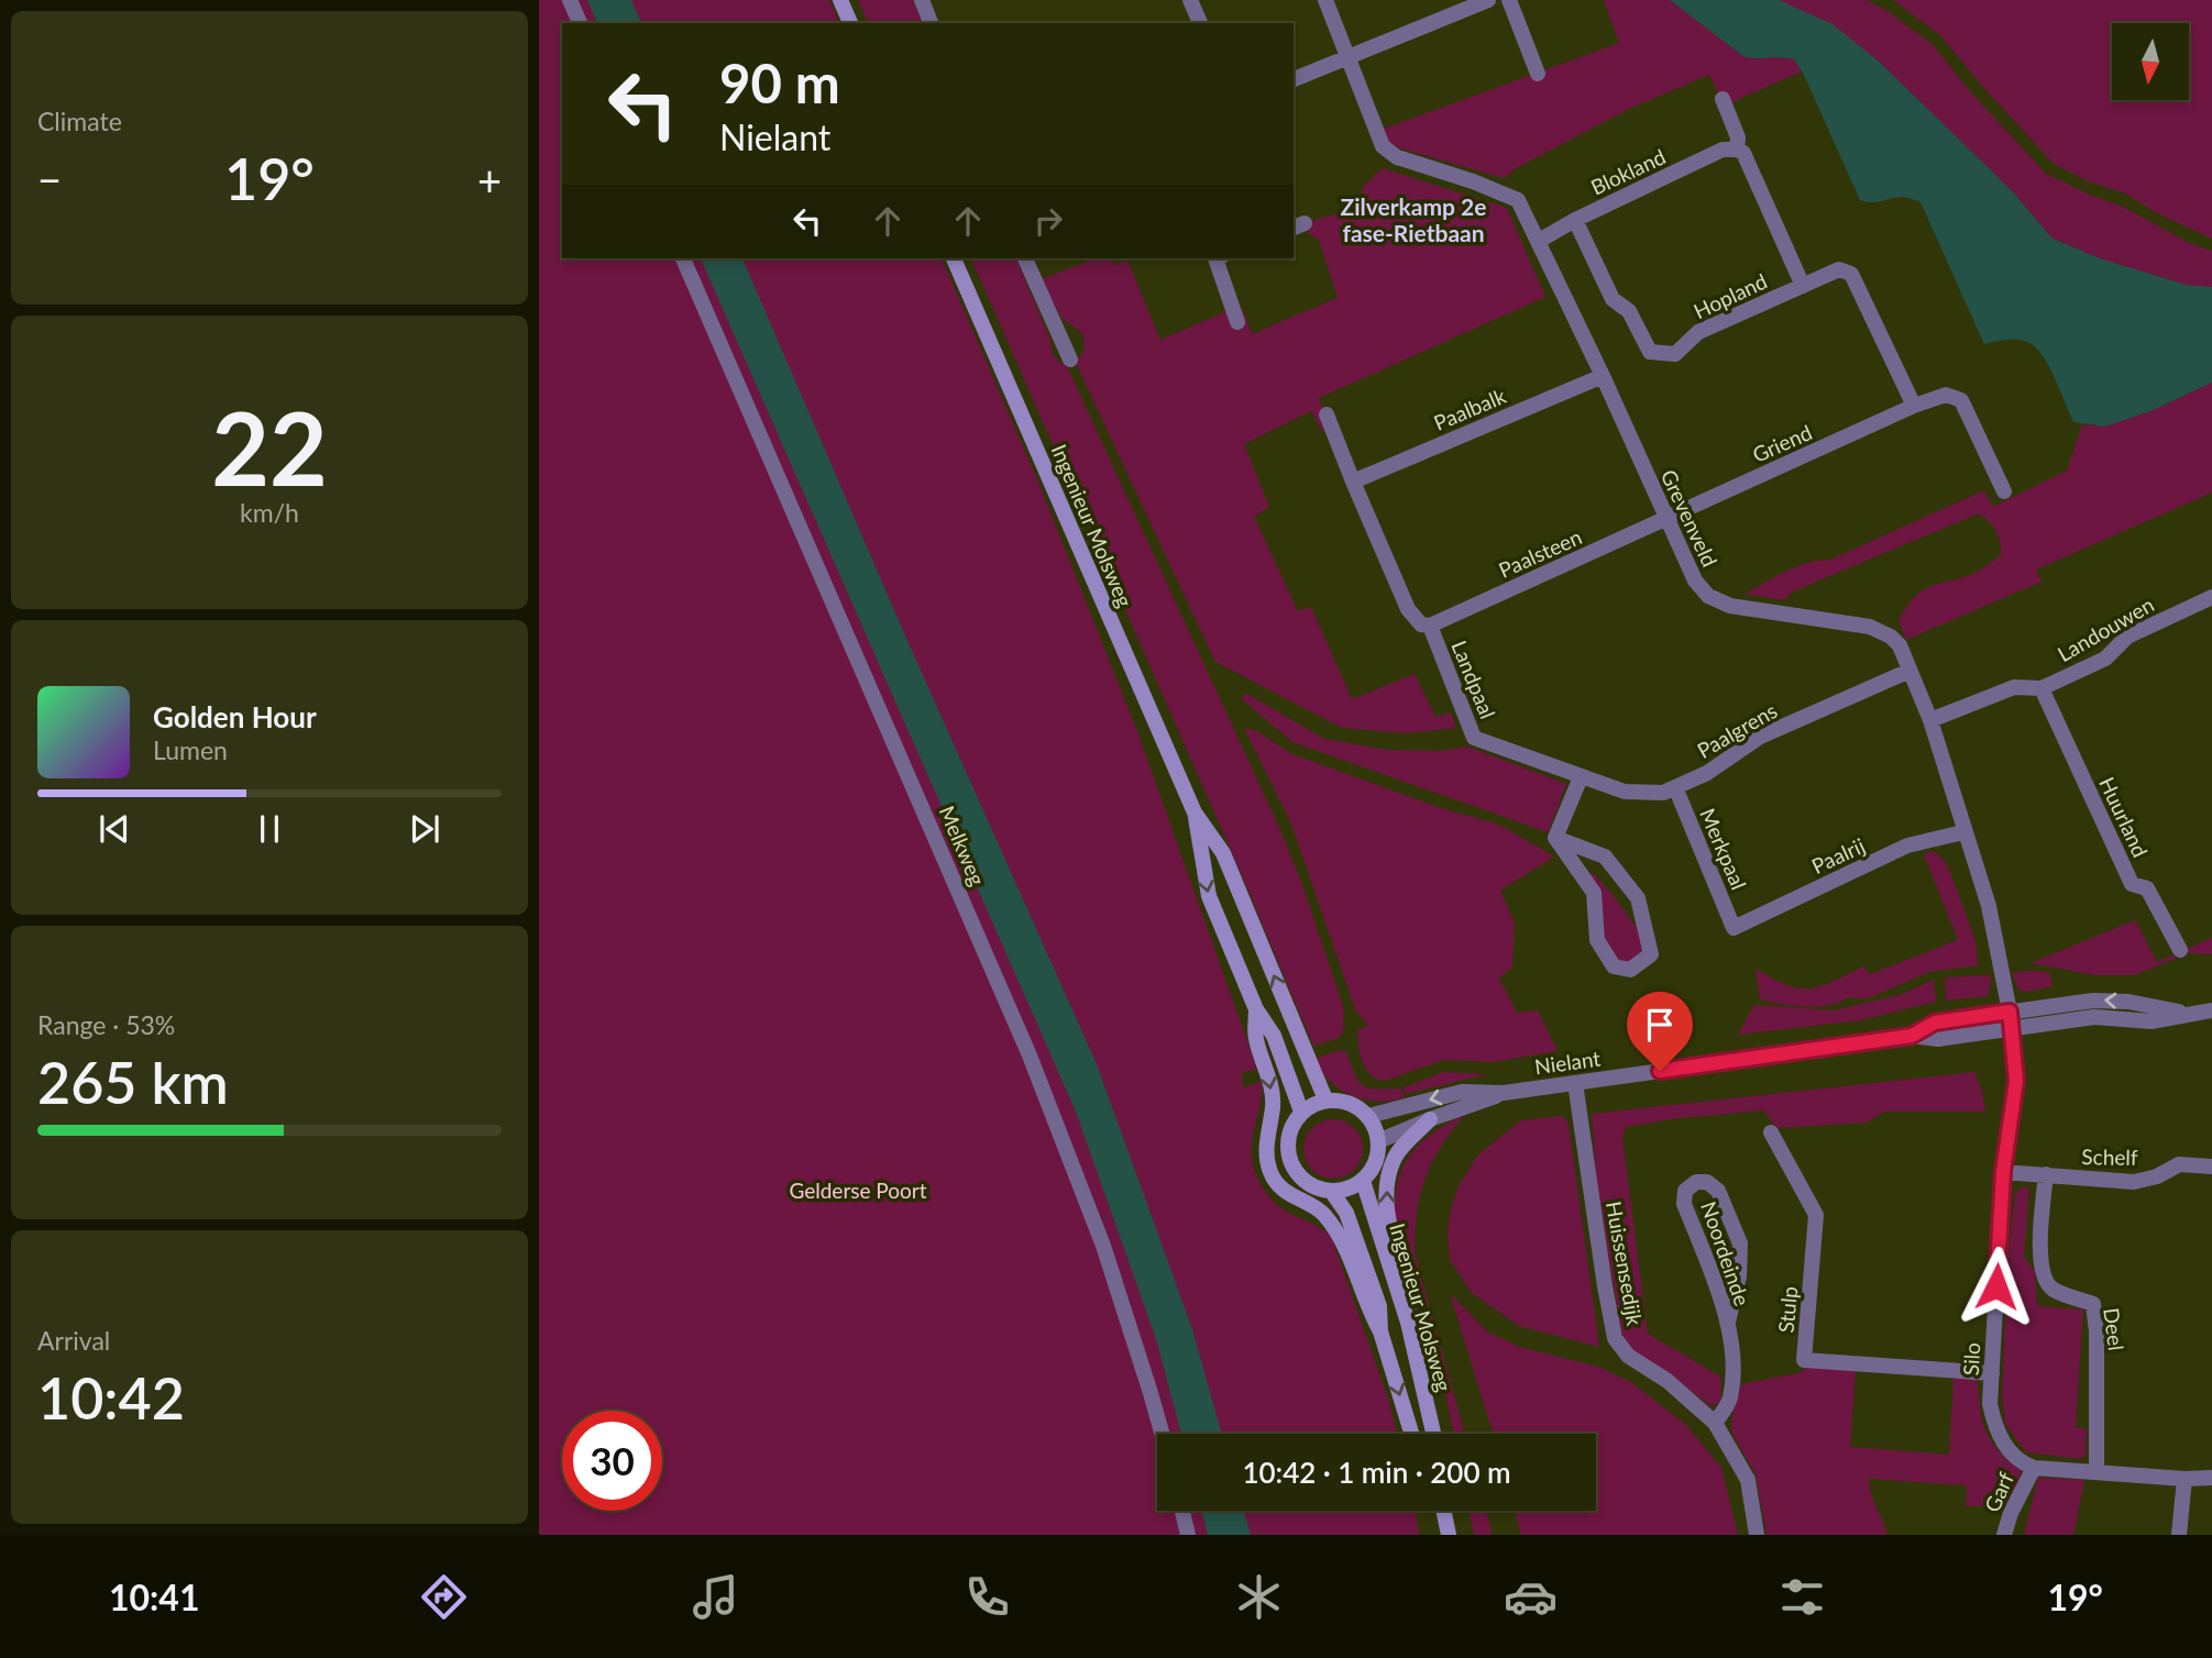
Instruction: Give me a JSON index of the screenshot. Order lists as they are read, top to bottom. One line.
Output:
{"streets":{"main road":["Ingenieur Molsweg"],"street":["Blokland","Hopland","Paalbalk","Griend","Grevenveld","Paalsteen","Landouwen","Landpaal","Paalgrens","Huurland","Melkweg","Merkpaal","Paalrij","Nielant","Schelf","Noordeinde","Huissensedijk","Stulp","Deel","Silo","Garf"]},"crossings":[["Blokland","Hopland"],["Blokland","Grevenveld"],["Paalbalk","Grevenveld"],["Paalbalk","Landpaal"],["Griend","Grevenveld"],["Griend","Paalsteen"],["Grevenveld","Paalsteen"],["Grevenveld","Landouwen"],["Grevenveld","Paalgrens"],["Grevenveld","Paalrij"],["Grevenveld","Nielant"],["Grevenveld","Silo"],["Ingenieur Molsweg","Nielant"],["Paalsteen","Landpaal"],["Landouwen","Huurland"],["Landpaal","Paalgrens"],["Paalgrens","Merkpaal"],["Merkpaal","Paalrij"],["Nielant","Huissensedijk"],["Nielant","Silo"],["Schelf","Deel"],["Schelf","Silo"],["Noordeinde","Huissensedijk"],["Stulp","Silo"],["Silo","Garf"]],"districts":["Zilverkamp 2e fase-Rietbaan"],"parks":["Gelderse Poort"],"north":"bottom","page":{"tile":["Climate",["22","km/h"],["Range · 53%","265 km"],["Arrival","10:42"]],"turn":["90 m","Nielant"],"heat":["−","19°","+"],"song":["Golden Hour","Lumen"],"limit":"30","trip":"10:42 · 1 min · 200 m","tabs":["10:41","19°"]}}
